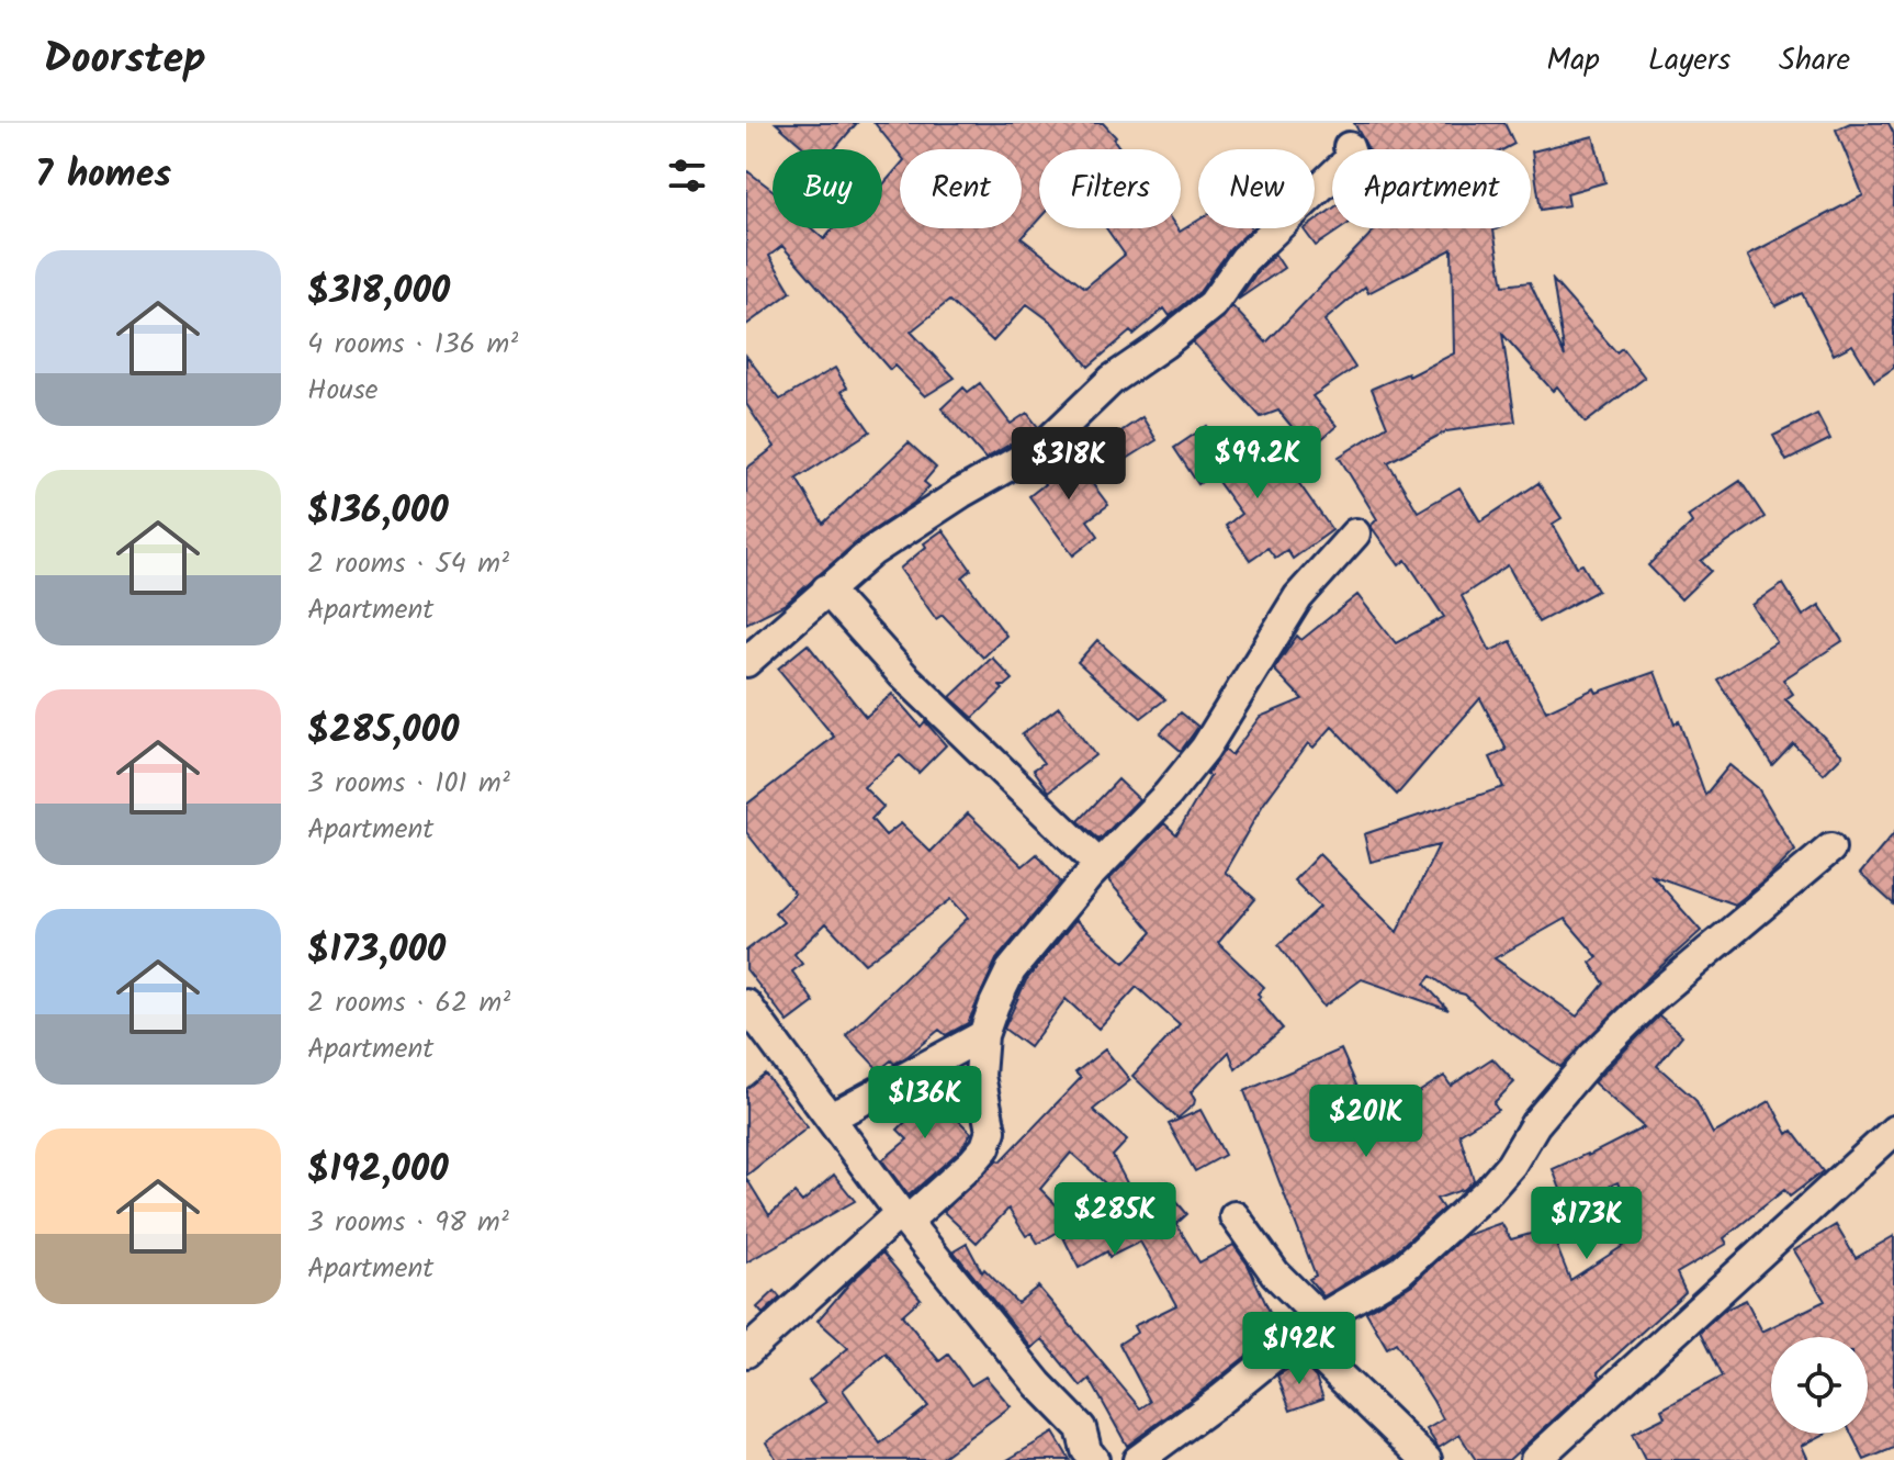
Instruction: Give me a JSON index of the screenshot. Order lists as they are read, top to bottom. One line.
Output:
{"page":{"header":"Doorstep","nav":["Map","Layers","Share"],"heading":"7 homes","chip":["Buy","Rent","Filters","New","Apartment"],"list":[{"name":"$318,000","note":"4 rooms · 136 m² · House"},{"name":"$136,000","note":"2 rooms · 54 m² · Apartment"},{"name":"$285,000","note":"3 rooms · 101 m² · Apartment"},{"name":"$173,000","note":"2 rooms · 62 m² · Apartment"},{"name":"$192,000","note":"3 rooms · 98 m² · Apartment"}],"price":["$99.2K","$318K","$136K","$201K","$285K","$173K","$192K"]}}
